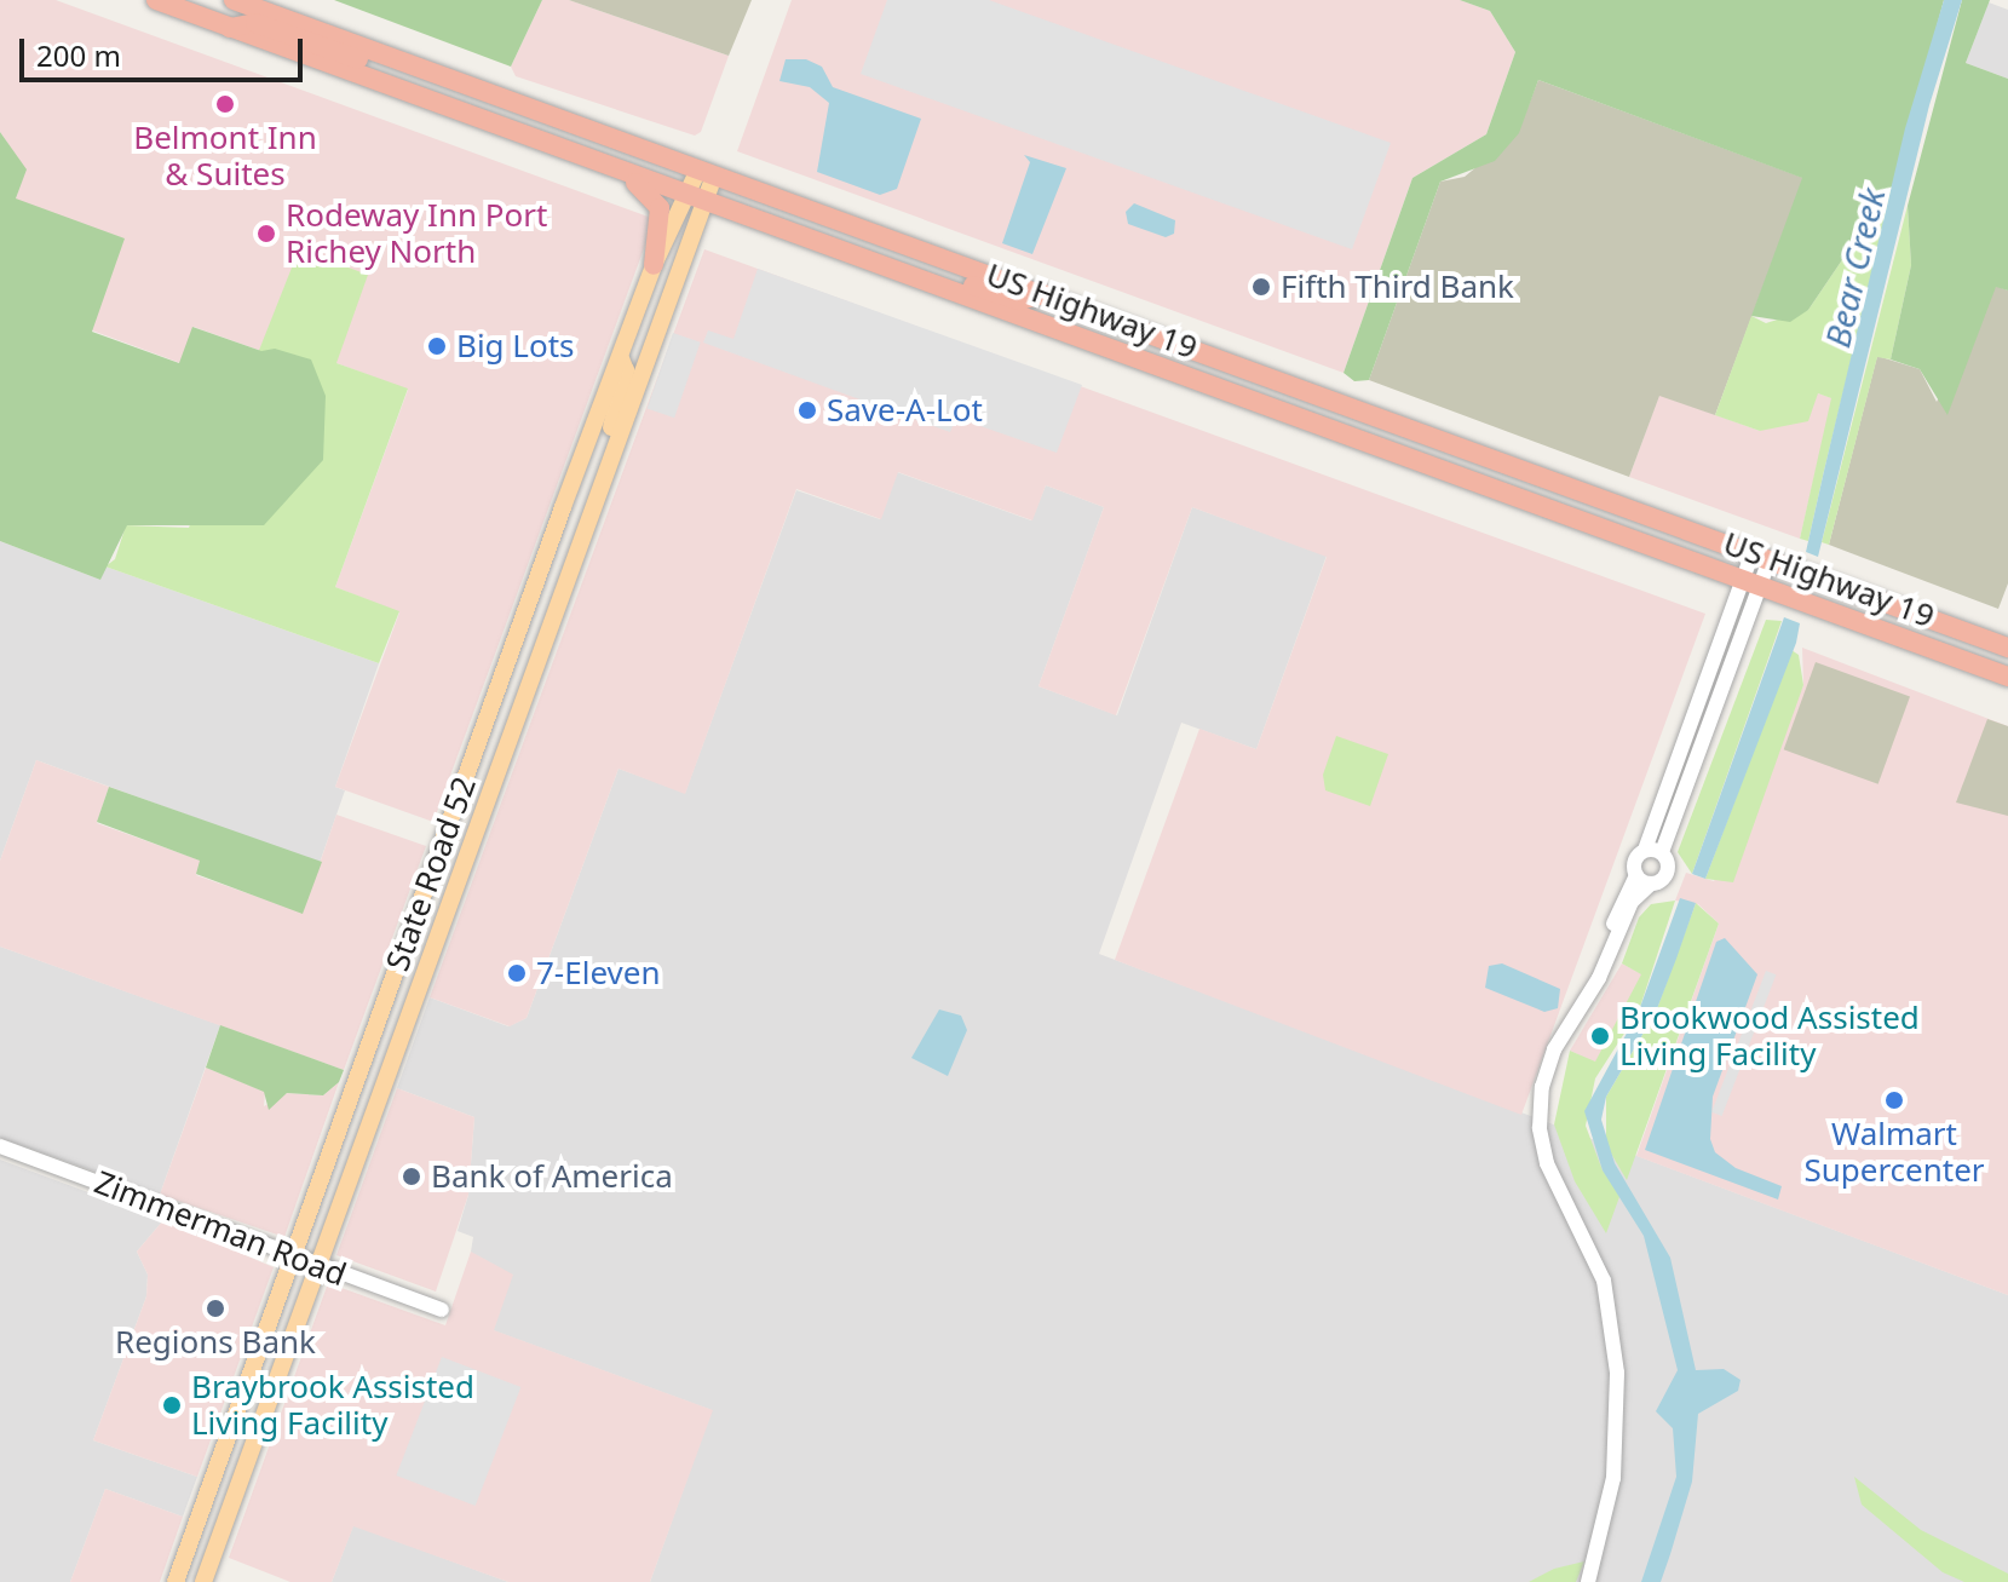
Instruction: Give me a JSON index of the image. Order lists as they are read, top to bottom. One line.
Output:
{"streets":{"highway":["US Highway 19"],"main road":["State Road 52"],"street":["Zimmerman Road"]},"crossings":[["US Highway 19","State Road 52"],["State Road 52","Zimmerman Road"]],"water":["Bear Creek"],"places":["Belmont Inn & Suites","Rodeway Inn Port Richey North","Fifth Third Bank","Big Lots","Save-A-Lot","7-Eleven","Brookwood Assisted Living Facility","Walmart Supercenter","Bank of America","Regions Bank","Braybrook Assisted Living Facility"],"scale_bar":"200 m"}
